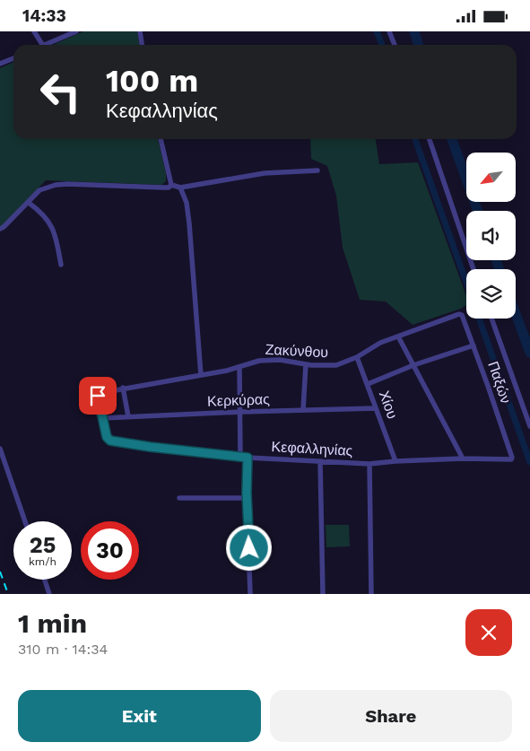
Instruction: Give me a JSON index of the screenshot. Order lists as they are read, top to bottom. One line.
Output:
{"streets":{"street":["Ζακύνθου","Παξών","Κερκύρας","Χίου","Κεφαλληνίας"]},"crossings":[["Ζακύνθου","Παξών"],["Ζακύνθου","Κερκύρας"],["Ζακύνθου","Χίου"],["Ζακύνθου","Κεφαλληνίας"],["Παξών","Κεφαλληνίας"],["Κερκύρας","Χίου"],["Κερκύρας","Κεφαλληνίας"],["Χίου","Κεφαλληνίας"]],"north":"bottom left","page":{"status":"14:33","turn":["100 m","Κεφαλληνίας"],"speed":"25 km/h","limit":"30","heading":["1 min","310 m · 14:34"],"buttons":["Exit","Share"]}}
